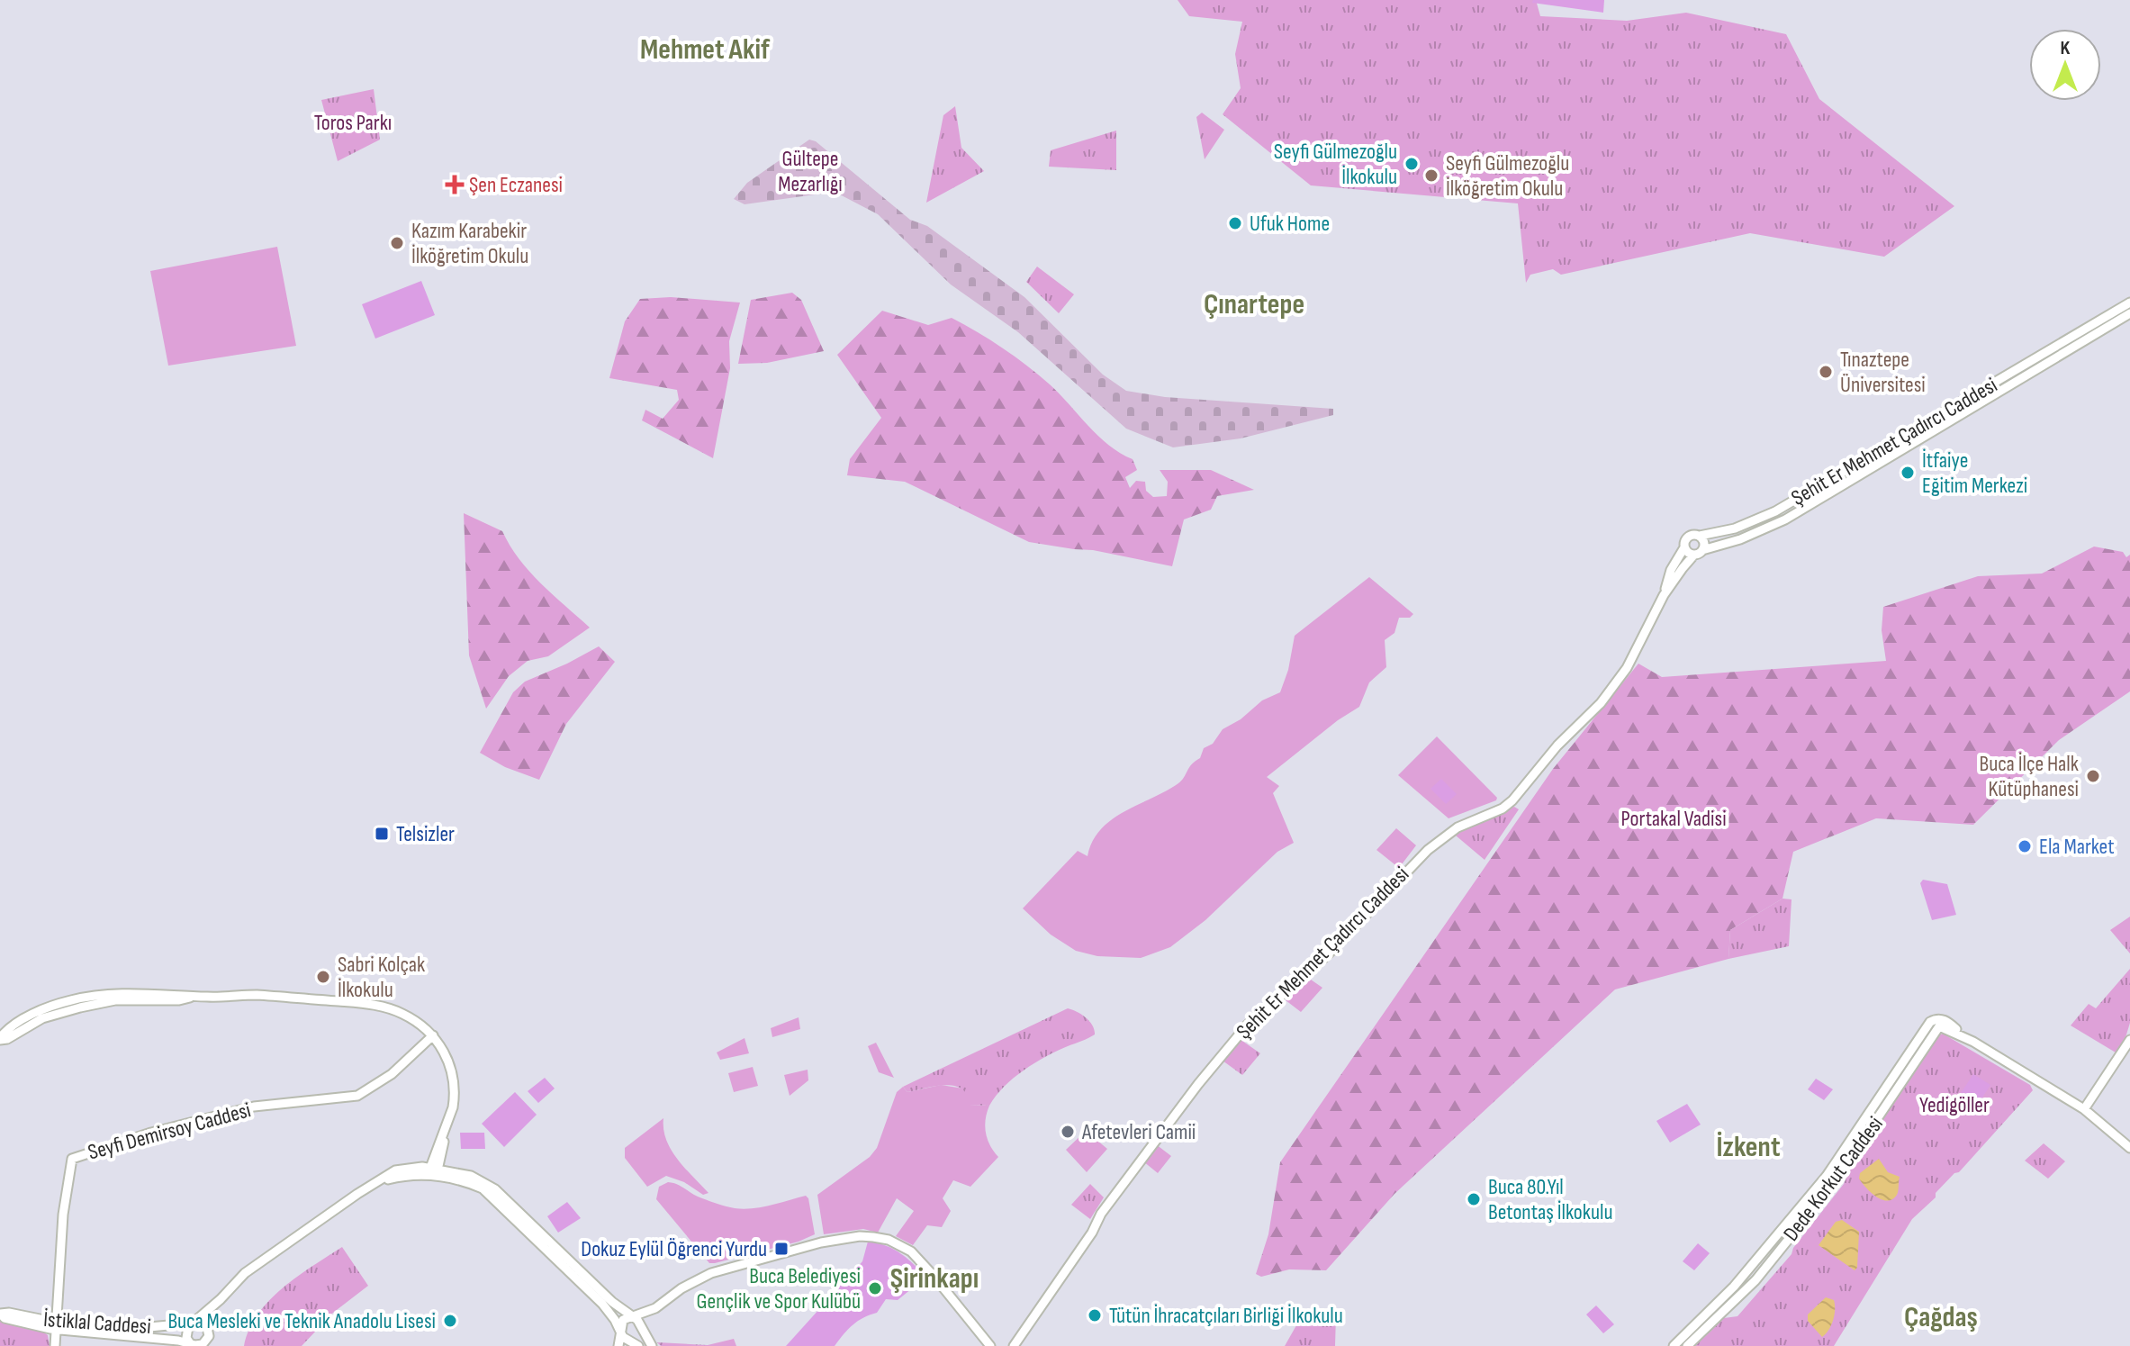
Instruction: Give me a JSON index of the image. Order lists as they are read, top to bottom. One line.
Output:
{"streets":{"main road":["Şehit Er Mehmet Çadırcı Caddesi","Seyfi Demirsoy Caddesi","Dede Korkut Caddesi","İstiklal Caddesi"]},"crossings":[["Seyfi Demirsoy Caddesi","İstiklal Caddesi"]],"districts":["Mehmet Akif","Çınartepe","İzkent","Şirinkapı","Çağdaş"],"parks":["Toros Parkı","Gültepe Mezarlığı","Portakal Vadisi","Yedigöller"],"places":{"other":["Seyfi Gülmezoğlu İlkokulu","Seyfi Gülmezoğlu İlköğretim Okulu","Ufuk Home","Kazım Karabekir İlköğretim Okulu","Tınaztepe Üniversitesi","İtfaiye Eğitim Merkezi","Buca İlçe Halk Kütüphanesi","Ela Market","Sabri Kolçak İlkokulu","Afetevleri Camii","Buca 80.Yıl Betontaş İlkokulu","Buca Belediyesi Gençlik ve Spor Kulübü","Tütün İhracatçıları Birliği İlkokulu","Buca Mesleki ve Teknik Anadolu Lisesi"],"health":["Şen Eczanesi"],"transit":["Telsizler","Dokuz Eylül Öğrenci Yurdu"]},"north":"top"}
